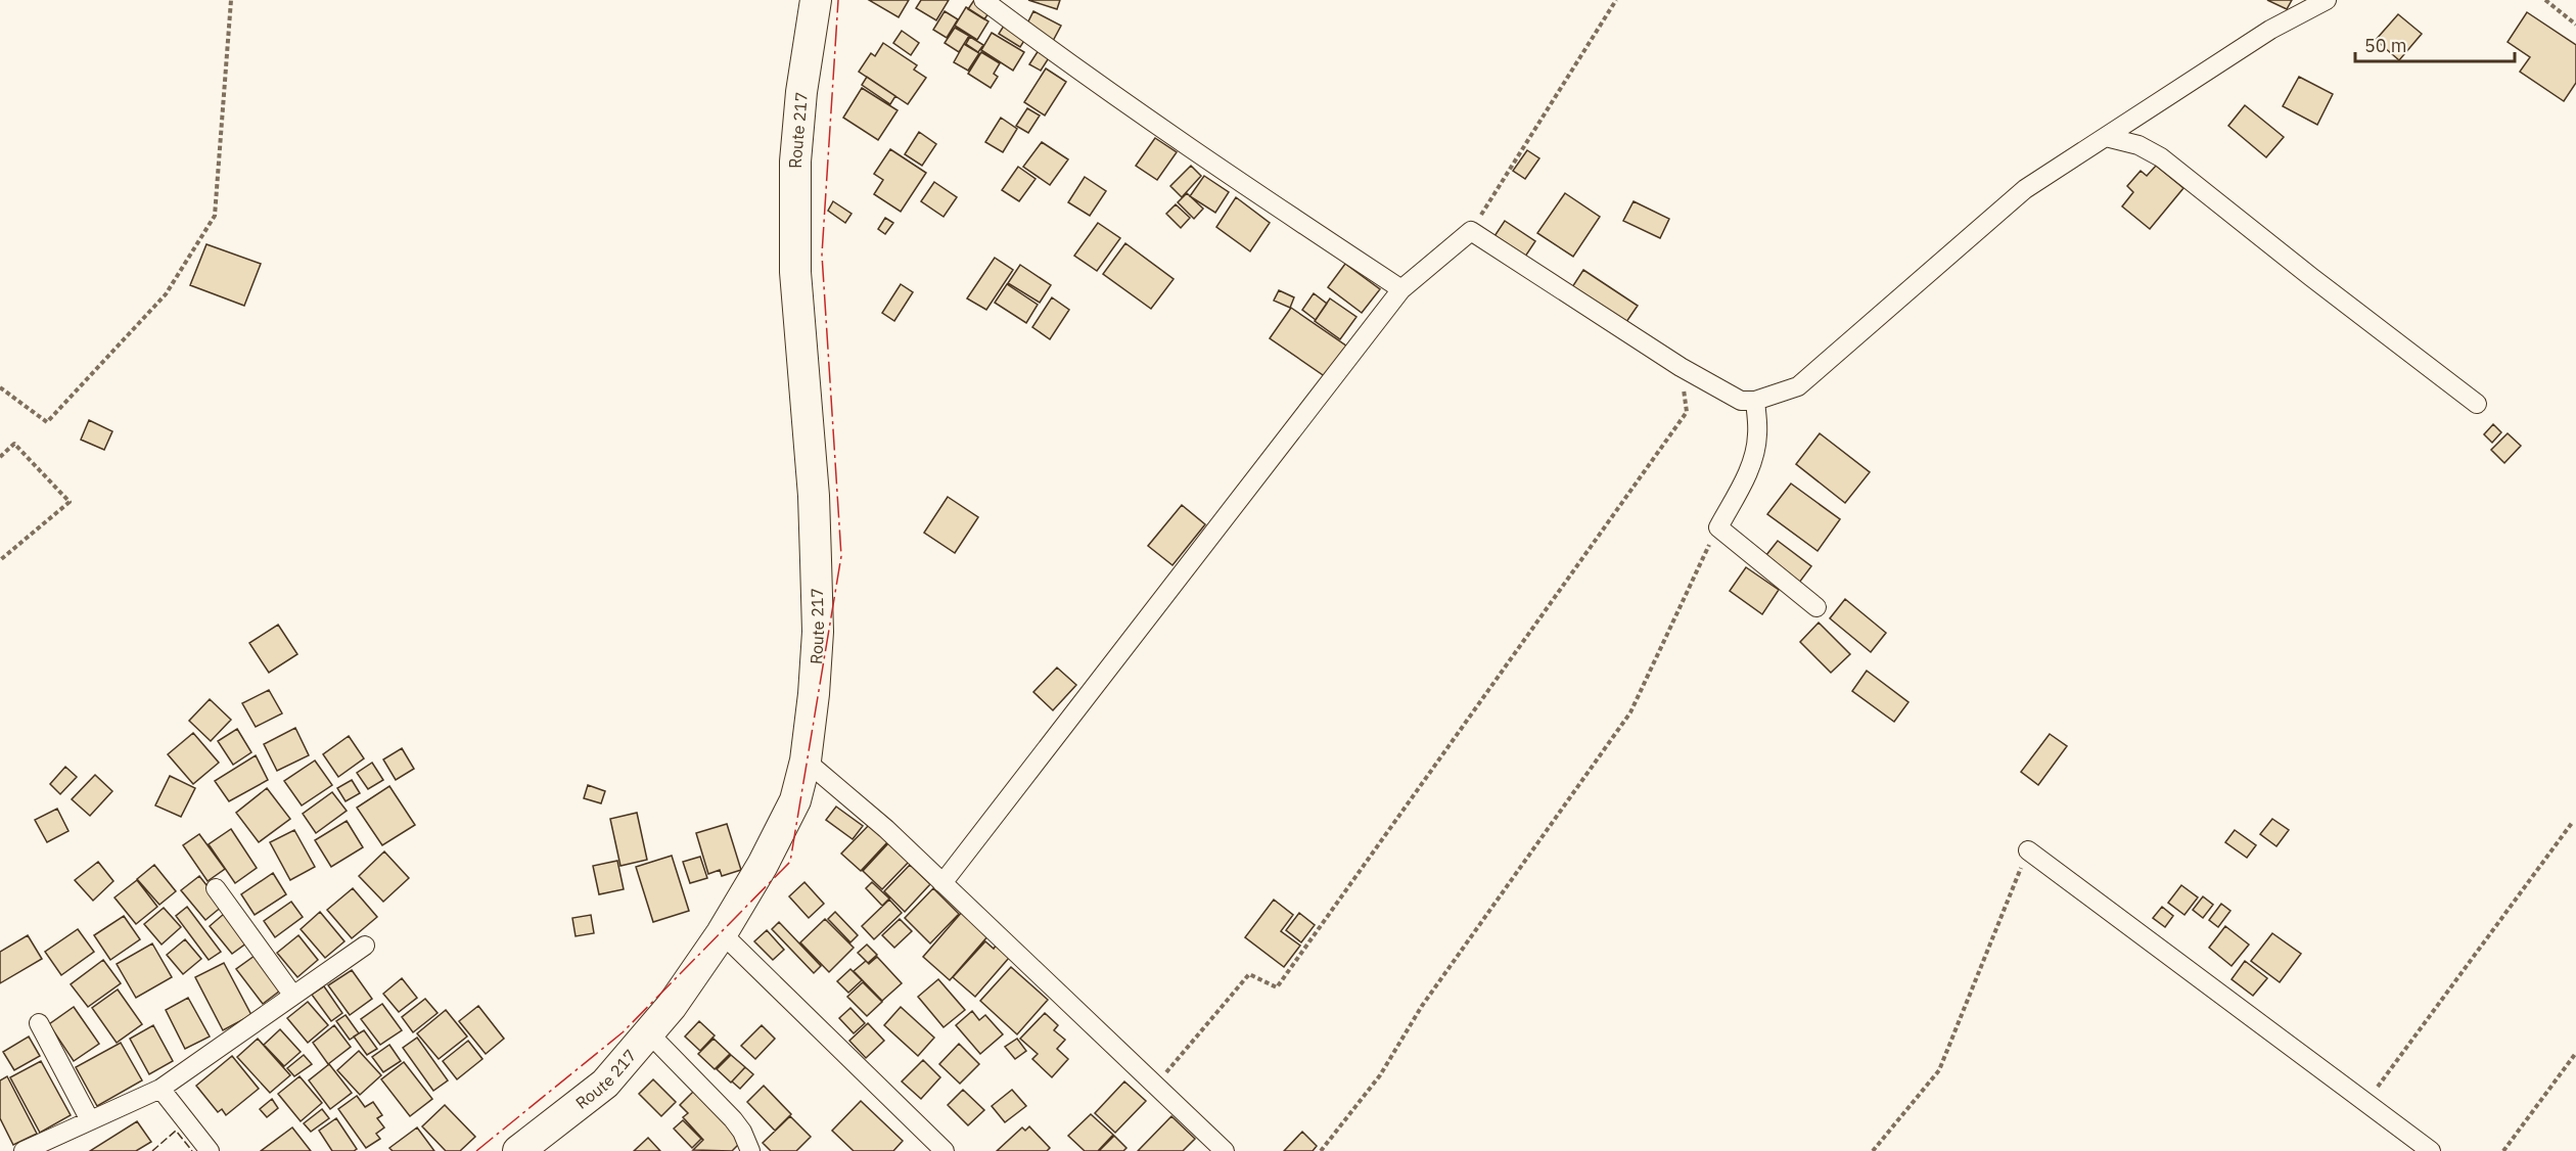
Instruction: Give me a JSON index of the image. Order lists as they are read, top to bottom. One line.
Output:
{"streets":{"main road":["Route 217"]},"scale_bar":"50 m"}
